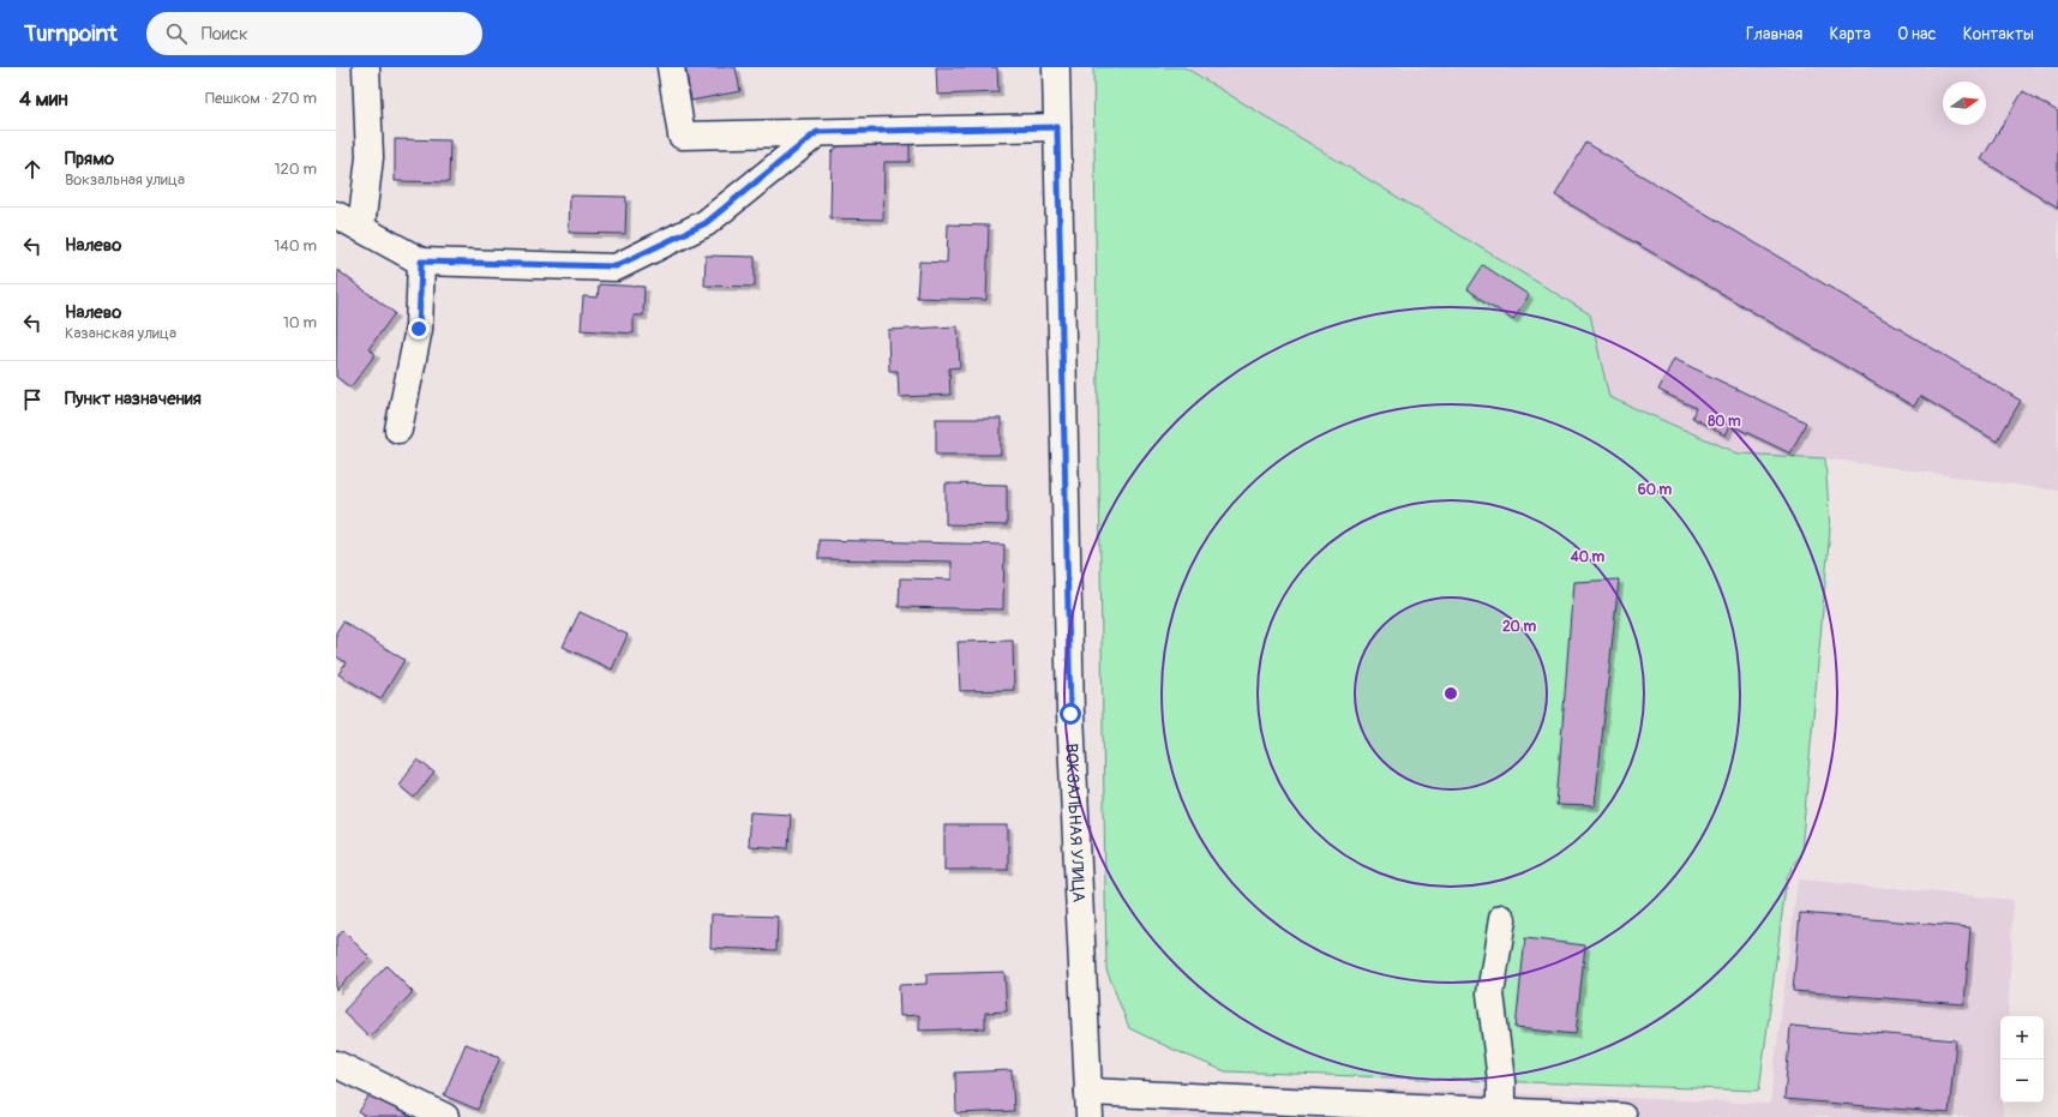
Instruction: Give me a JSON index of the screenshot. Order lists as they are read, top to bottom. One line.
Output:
{"streets":{"street":["ВОКЗАЛЬНАЯ УЛИЦА"]},"north":"right","page":{"header":"Turnpoint","search":"Поиск","nav":["Главная","Карта","О нас","Контакты"],"heading":["4 мин","Пешком · 270 m"],"list":[["Прямо","Вокзальная улица","120 m"],["Налево","140 m"],["Налево","Казанская улица","10 m"],"Пункт назначения"],"map_buttons":["+","−"]},"rings":["80 m","60 m","40 m","20 m"]}
